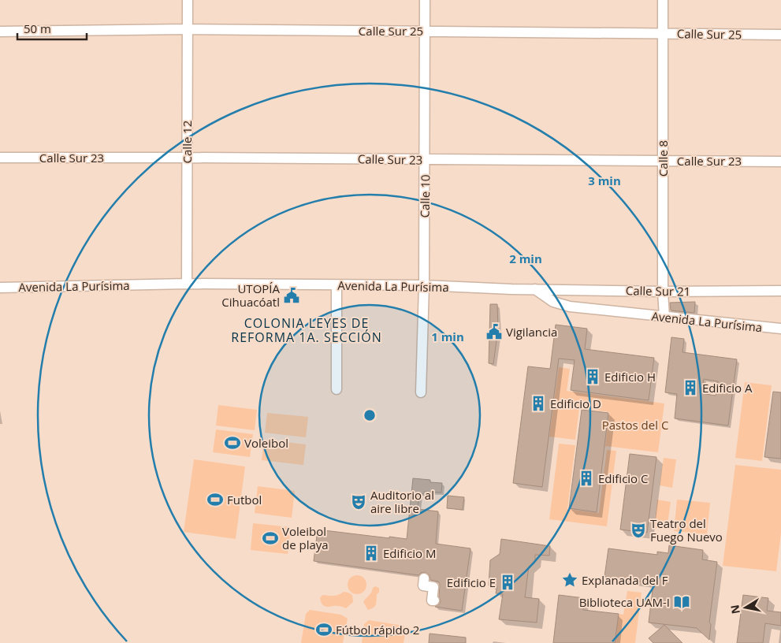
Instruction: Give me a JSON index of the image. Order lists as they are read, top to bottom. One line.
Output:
{"streets":{"street":["Calle Sur 25","Calle 12","Calle Sur 23","Calle 8","Calle 10","Avenida La Purísima","Calle Sur 21"]},"crossings":[["Calle Sur 25","Calle 12"],["Calle Sur 25","Calle 8"],["Calle Sur 25","Calle 10"],["Calle 12","Calle Sur 23"],["Calle 12","Avenida La Purísima"],["Calle Sur 23","Calle 8"],["Calle Sur 23","Calle 10"],["Calle 8","Avenida La Purísima"],["Calle 8","Calle Sur 21"],["Calle 10","Avenida La Purísima"],["Avenida La Purísima","Calle Sur 21"]],"districts":["COLONIA LEYES DE REFORMA 1A. SECCIÓN"],"parks":["Pastos del C"],"places":{"public building":["UTOPÍA Cihuacóatl","Vigilancia"],"building":["Edificio H","Edificio A","Edificio D","Edificio C","Edificio M","Edificio E"],"sports":["Voleibol","Futbol","Voleibol de playa","Fútbol rápido 2"],"theatre":["Auditorio al aire libre","Teatro del Fuego Nuevo"],"place":["Explanada del F"],"library":["Biblioteca UAM-I"]},"scale_bar":"50 m","north":"left","rings":["3 min","2 min","1 min"]}
